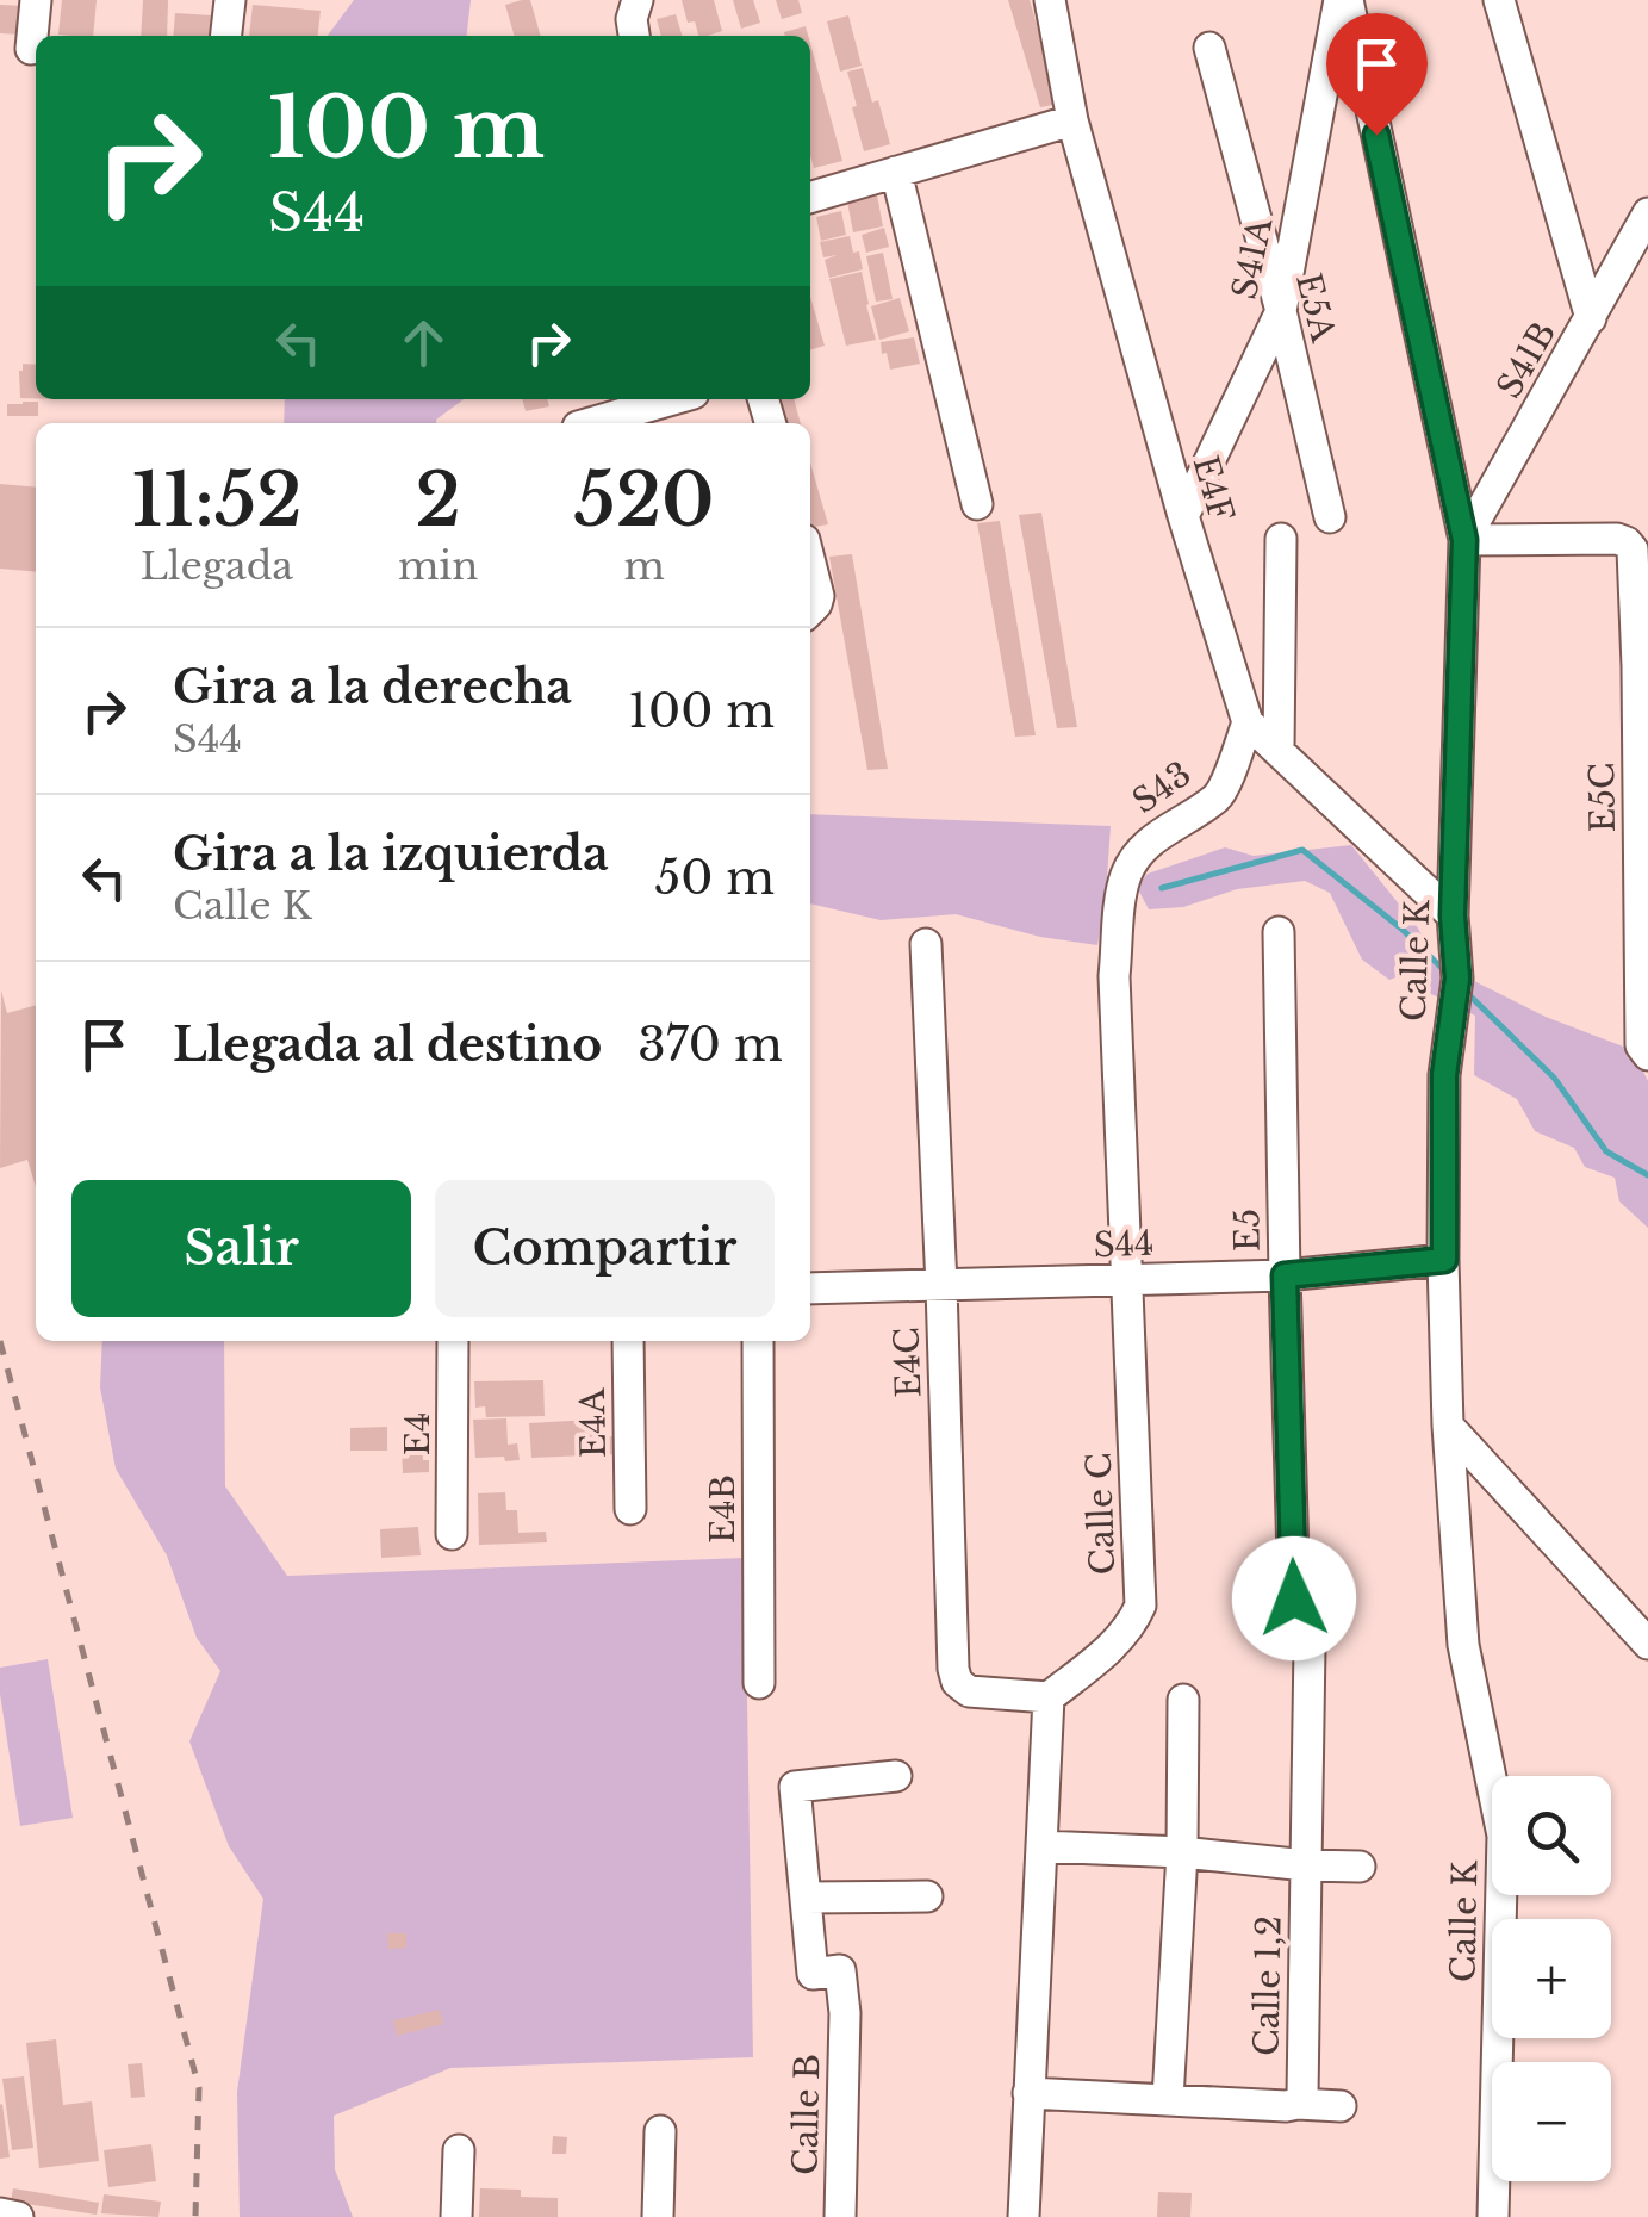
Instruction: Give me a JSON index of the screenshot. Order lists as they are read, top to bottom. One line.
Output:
{"streets":{"street":["S41A","E5A","S41B","E4F","S43","E5C","Calle K","E5","S44","E4C","E4A","E4","E4B","Calle C","Calle 1,2","Calle B"]},"crossings":[["S41A","E5A"],["S41A","E4F"],["S41A","Calle K"],["S41B","E5C"],["S41B","Calle K"],["E4F","S43"],["E4F","Calle K"],["S43","Calle C"],["E5C","Calle K"],["Calle K","S44"],["E5","S44"],["S44","E4C"],["S44","Calle C"],["E4C","Calle C"]],"page":{"turn":["100 m","S44"],"eta":["11:52","Llegada","2","min","520","m"],"list":[{"name":"Gira a la derecha","note":"S44","value":"100 m"},{"name":"Gira a la izquierda","note":"Calle K","value":"50 m"},{"name":"Llegada al destino","value":"370 m"}],"buttons":["Salir","Compartir"],"map_buttons":["+","−"]}}
